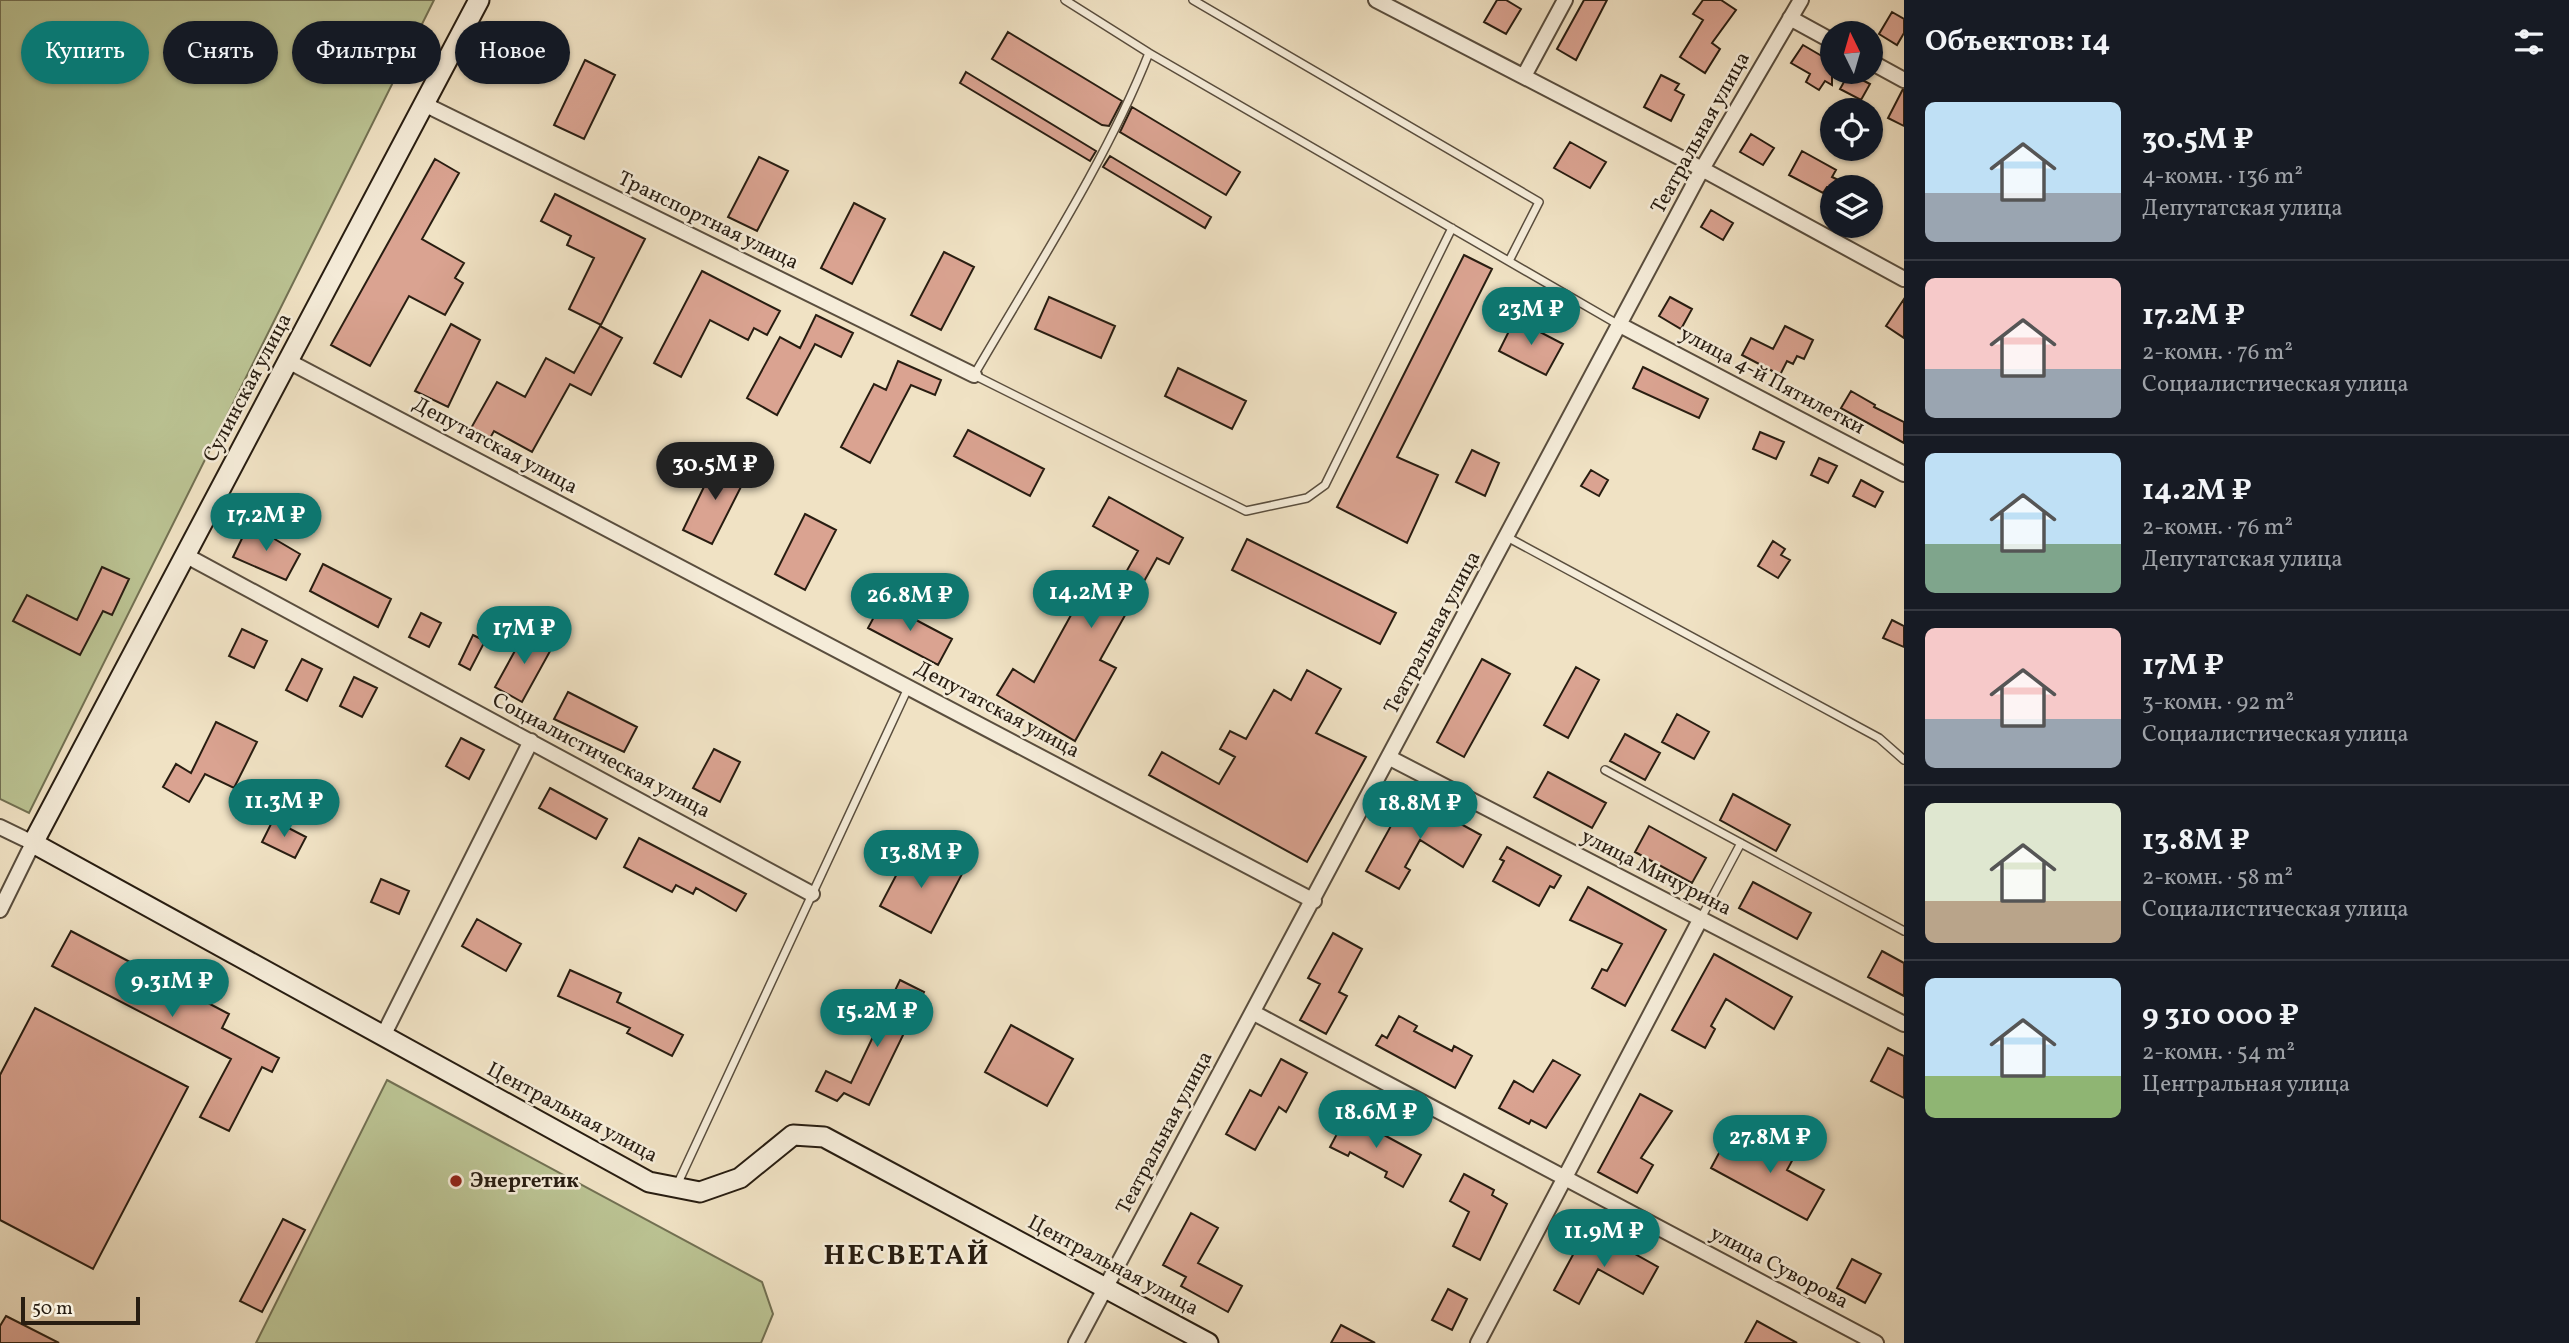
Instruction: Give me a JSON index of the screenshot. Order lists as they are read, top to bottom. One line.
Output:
{"streets":{"main road":["Сулинская улица","Центральная улица"],"street":["Театральная улица","Транспортная улица","улица 4-й Пятилетки","Депутатская улица","Социалистическая улица","улица Мичурина","улица Суворова"]},"crossings":[["Театральная улица","улица 4-й Пятилетки"],["Театральная улица","Депутатская улица"],["Театральная улица","улица Мичурина"],["Театральная улица","Центральная улица"],["Театральная улица","улица Суворова"],["Транспортная улица","Сулинская улица"],["Сулинская улица","Депутатская улица"],["Сулинская улица","Социалистическая улица"],["Сулинская улица","Центральная улица"]],"districts":["НЕСВЕТАЙ"],"places":["Энергетик"],"scale_bar":"50 m","north":"top","page":{"heading":"Объектов: 14","chip":["Купить","Снять","Фильтры","Новое"],"list":[{"name":"30.5M ₽","note":"4-комн. · 136 m² · Депутатская улица"},{"name":"17.2M ₽","note":"2-комн. · 76 m² · Социалистическая улица"},{"name":"14.2M ₽","note":"2-комн. · 76 m² · Депутатская улица"},{"name":"17M ₽","note":"3-комн. · 92 m² · Социалистическая улица"},{"name":"13.8M ₽","note":"2-комн. · 58 m² · Социалистическая улица"},{"name":"9 310 000 ₽","note":"2-комн. · 54 m² · Центральная улица"}],"price":["23M ₽","30.5M ₽","17.2M ₽","14.2M ₽","26.8M ₽","17M ₽","11.3M ₽","18.8M ₽","13.8M ₽","9.31M ₽","15.2M ₽","18.6M ₽","27.8M ₽","11.9M ₽"],"scale":"50 m"}}
